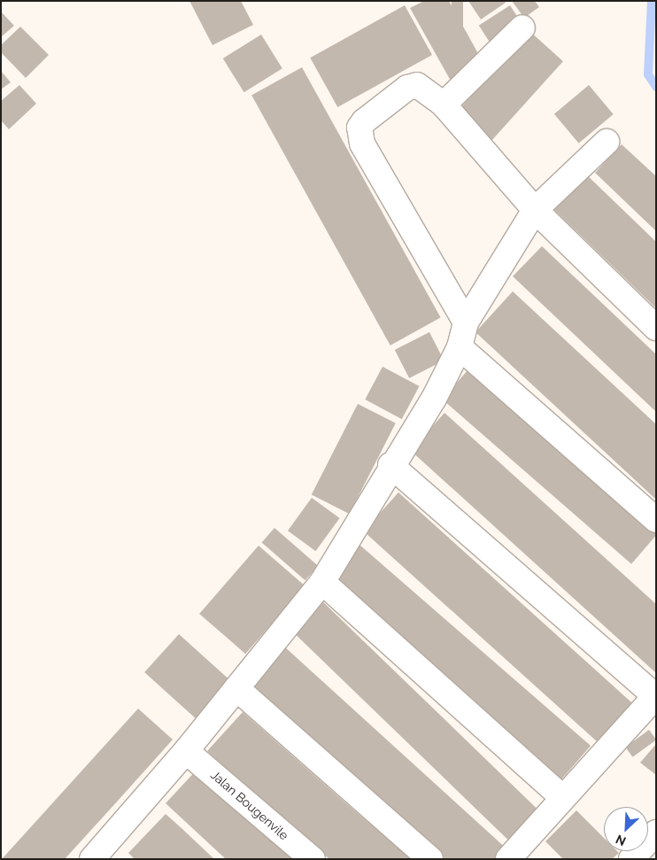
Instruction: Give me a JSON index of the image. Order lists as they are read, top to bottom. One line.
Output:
{"streets":{"street":["Jalan Bougenvile"]},"north":"bottom left"}
